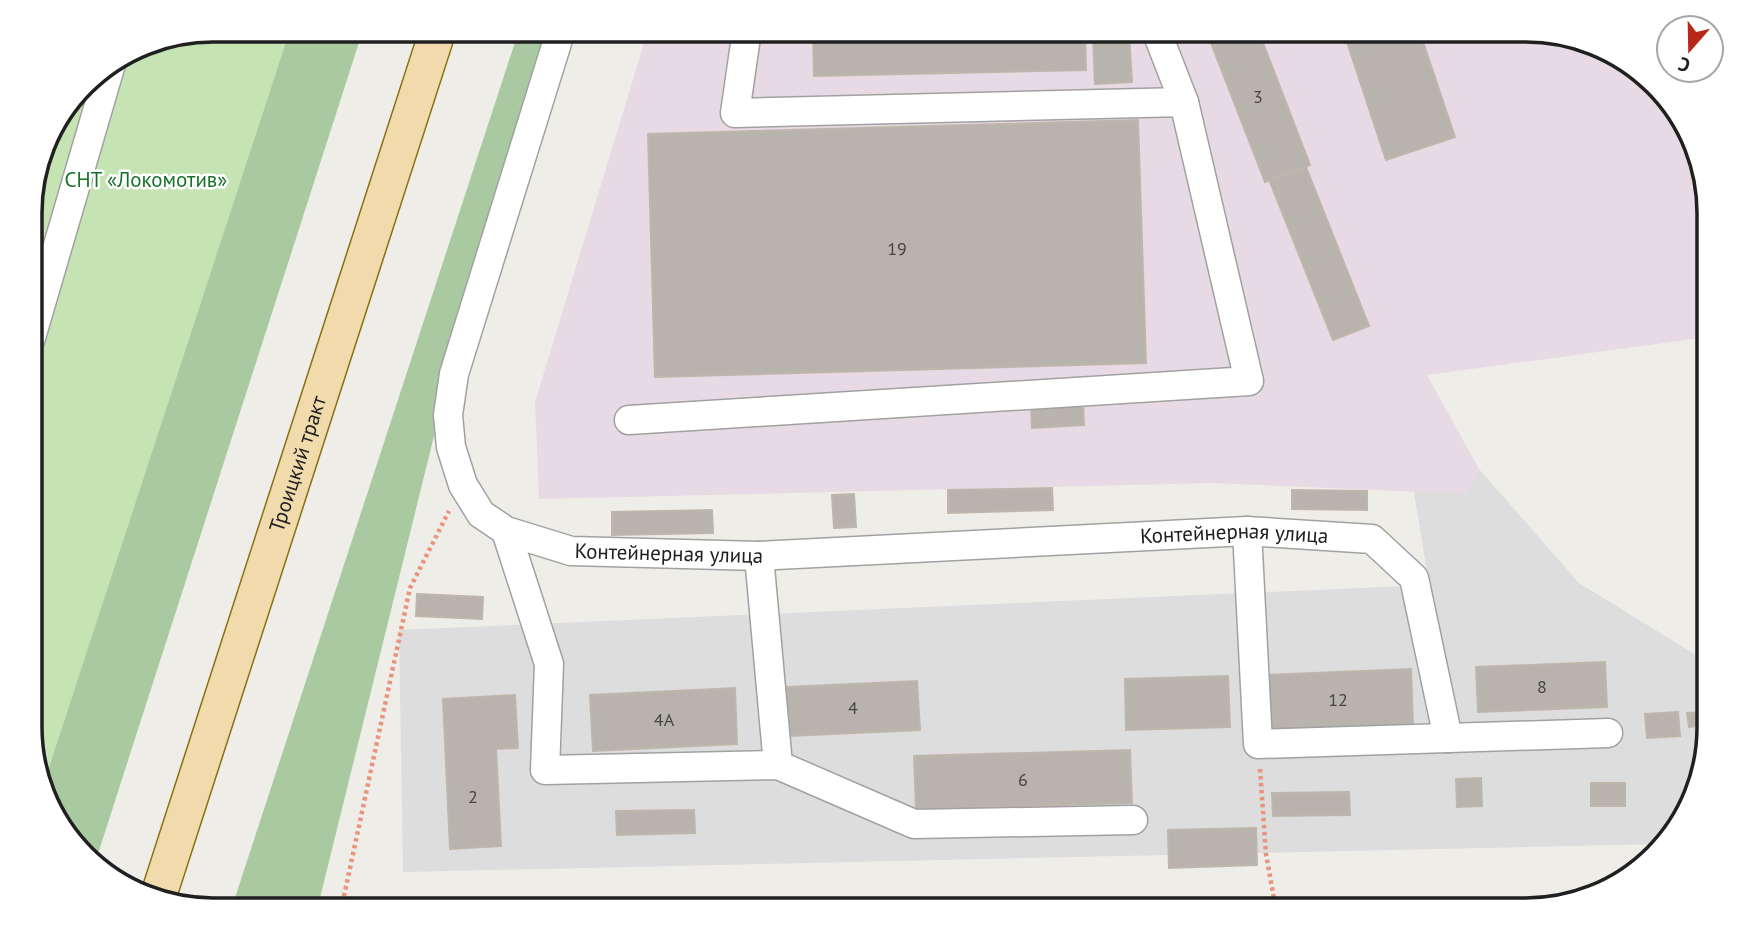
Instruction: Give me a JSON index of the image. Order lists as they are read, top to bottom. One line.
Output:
{"streets":{"main road":["Троицкий тракт"],"street":["Контейнерная улица"]},"parks":["СНТ «Локомотив»"],"house_numbers":["3","19","8","12","4","4А","6","2"],"north":"bottom"}
